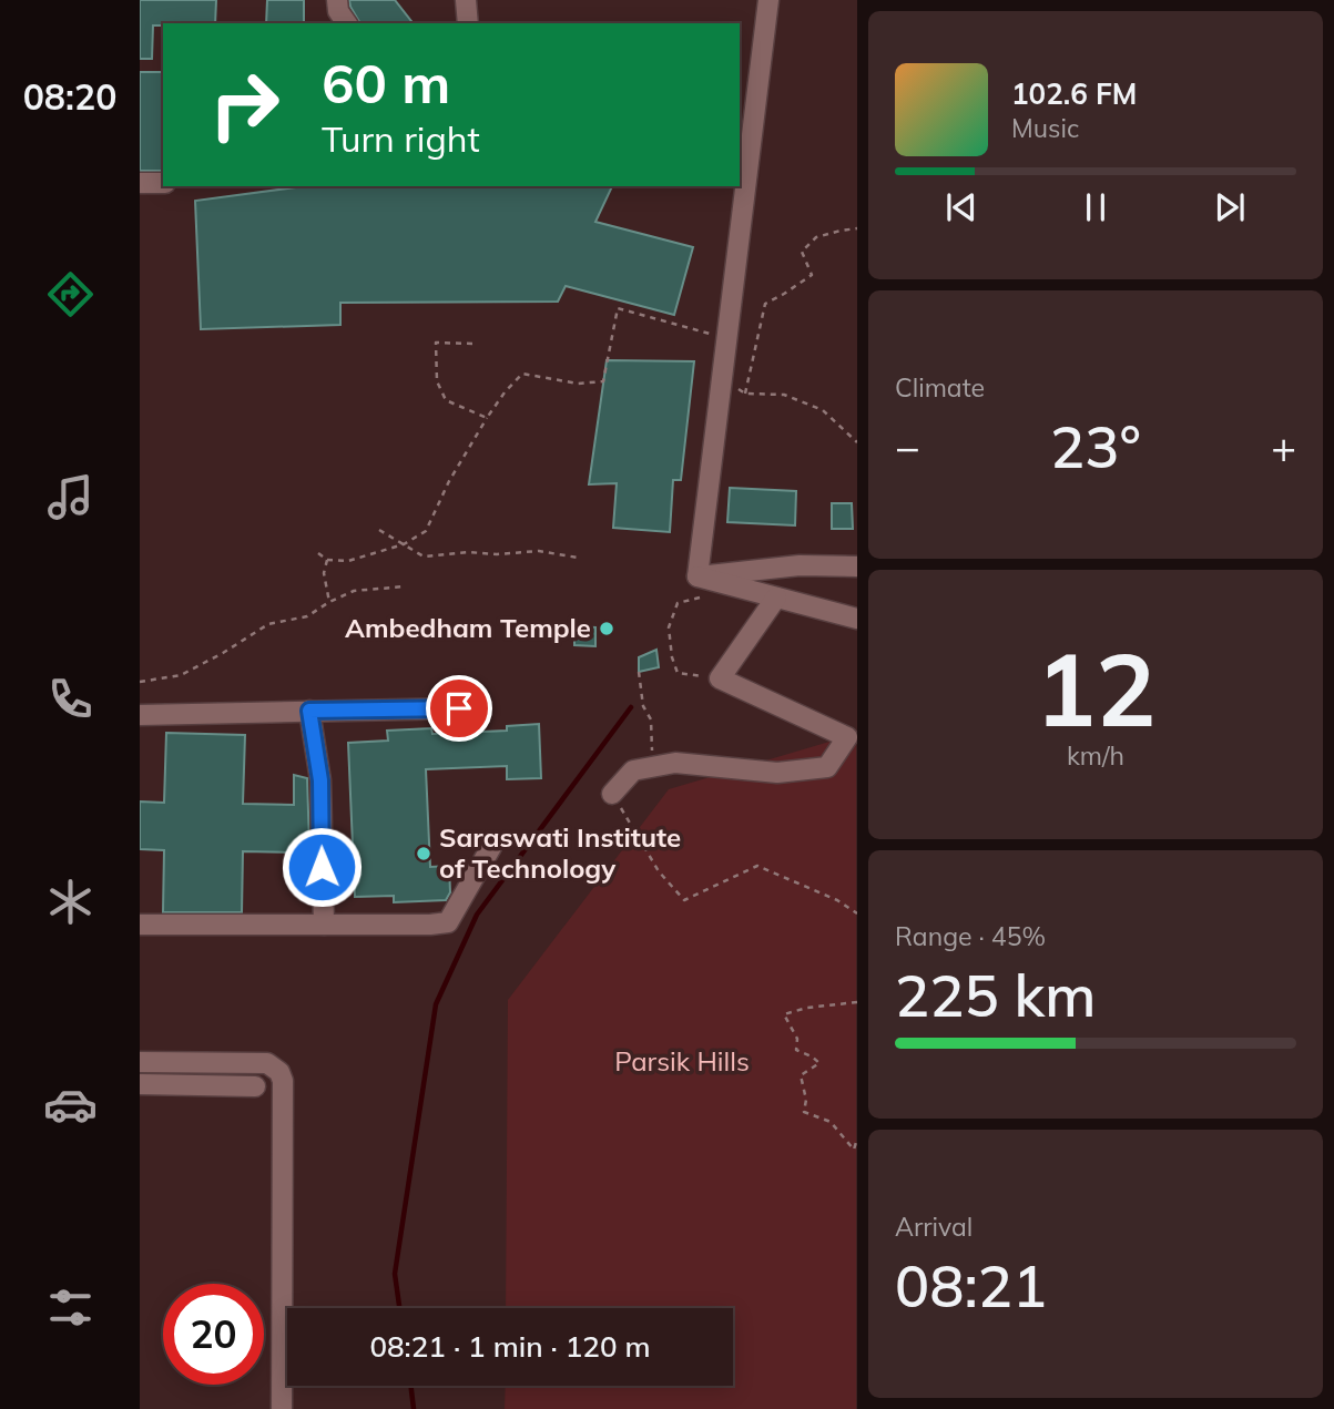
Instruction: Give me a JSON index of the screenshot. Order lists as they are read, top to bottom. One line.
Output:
{"parks":["Parsik Hills"],"places":["Ambedham Temple","Saraswati Institute of Technology"],"page":{"tabs":"08:20","turn":["60 m","Turn right"],"song":["102.6 FM","Music"],"tile":["Climate",["12","km/h"],["Range · 45%","225 km"],["Arrival","08:21"]],"heat":["−","23°","+"],"limit":"20","trip":"08:21 · 1 min · 120 m"}}
